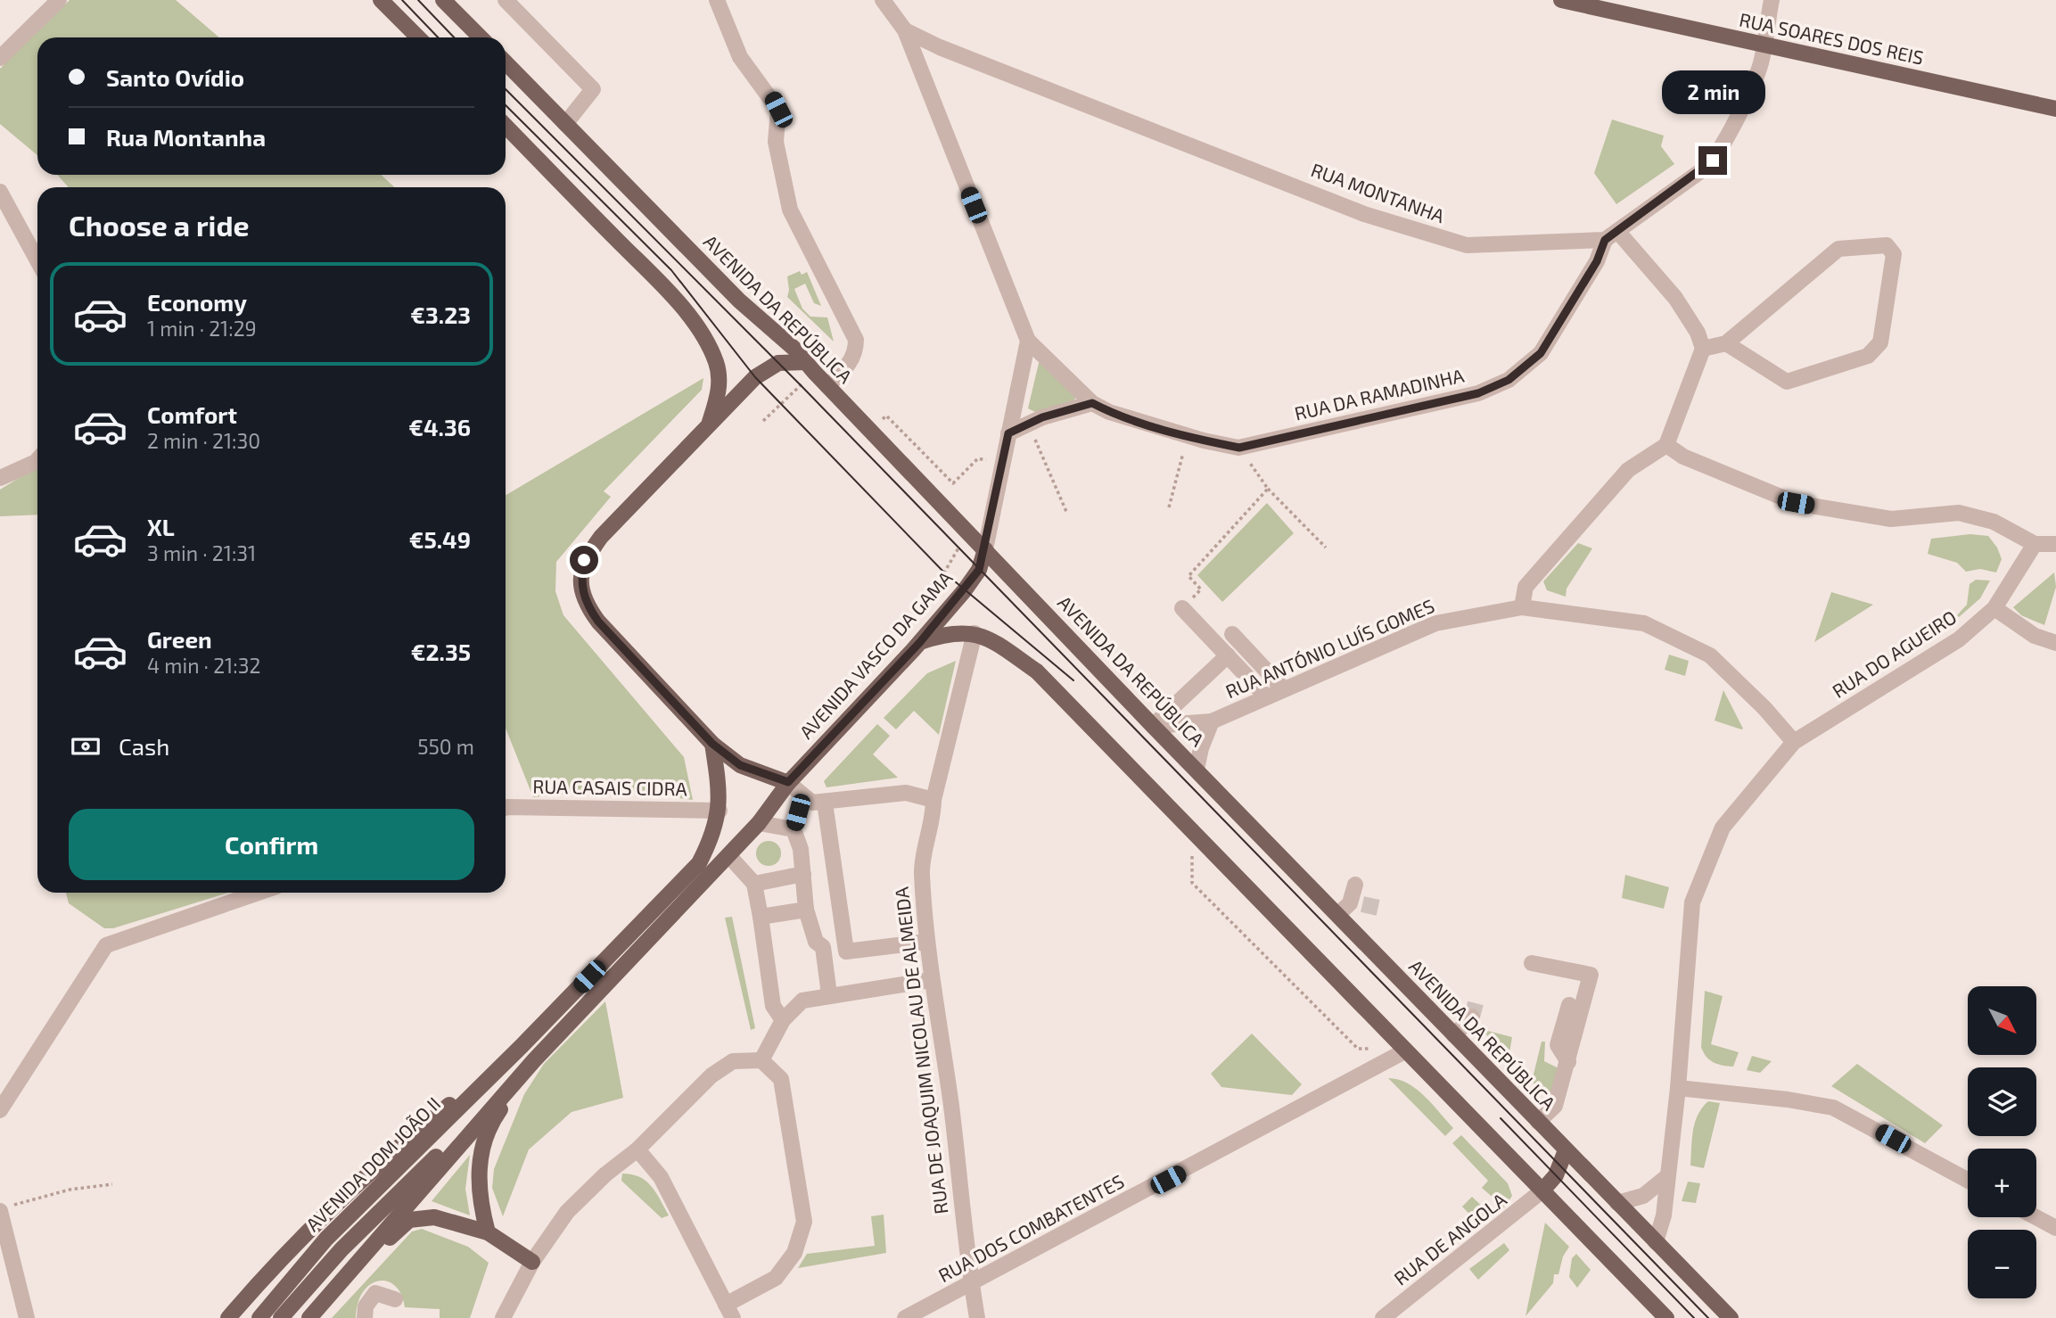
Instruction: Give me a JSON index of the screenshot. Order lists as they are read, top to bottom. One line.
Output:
{"streets":{"main road":["RUA SOARES DOS REIS","AVENIDA DA REPÚBLICA","AVENIDA VASCO DA GAMA","AVENIDA DOM JOÃO II"],"street":["RUA MONTANHA","RUA DA RAMADINHA","RUA ANTÓNIO LUÍS GOMES","RUA DO AGUEIRO","RUA CASAIS CIDRA","RUA DE JOAQUIM NICOLAU DE ALMEIDA","RUA DOS COMBATENTES","RUA DE ANGOLA"]},"crossings":[["RUA MONTANHA","RUA DA RAMADINHA"],["AVENIDA DA REPÚBLICA","RUA ANTÓNIO LUÍS GOMES"],["AVENIDA DA REPÚBLICA","RUA DO AGUEIRO"],["AVENIDA DA REPÚBLICA","AVENIDA VASCO DA GAMA"],["RUA ANTÓNIO LUÍS GOMES","RUA DO AGUEIRO"],["AVENIDA VASCO DA GAMA","AVENIDA DOM JOÃO II"],["RUA DE JOAQUIM NICOLAU DE ALMEIDA","RUA DOS COMBATENTES"]],"north":"bottom right","page":{"banner":["Santo Ovídio","Rua Montanha"],"bubble":"2 min","heading":"Choose a ride","list":[{"name":"Economy","note":"1 min · 21:29","value":"€3.23"},{"name":"Comfort","note":"2 min · 21:30","value":"€4.36"},{"name":"XL","note":"3 min · 21:31","value":"€5.49"},{"name":"Green","note":"4 min · 21:32","value":"€2.35"}],"pay":["Cash","550 m"],"buttons":"Confirm","map_buttons":["+","−"]}}
